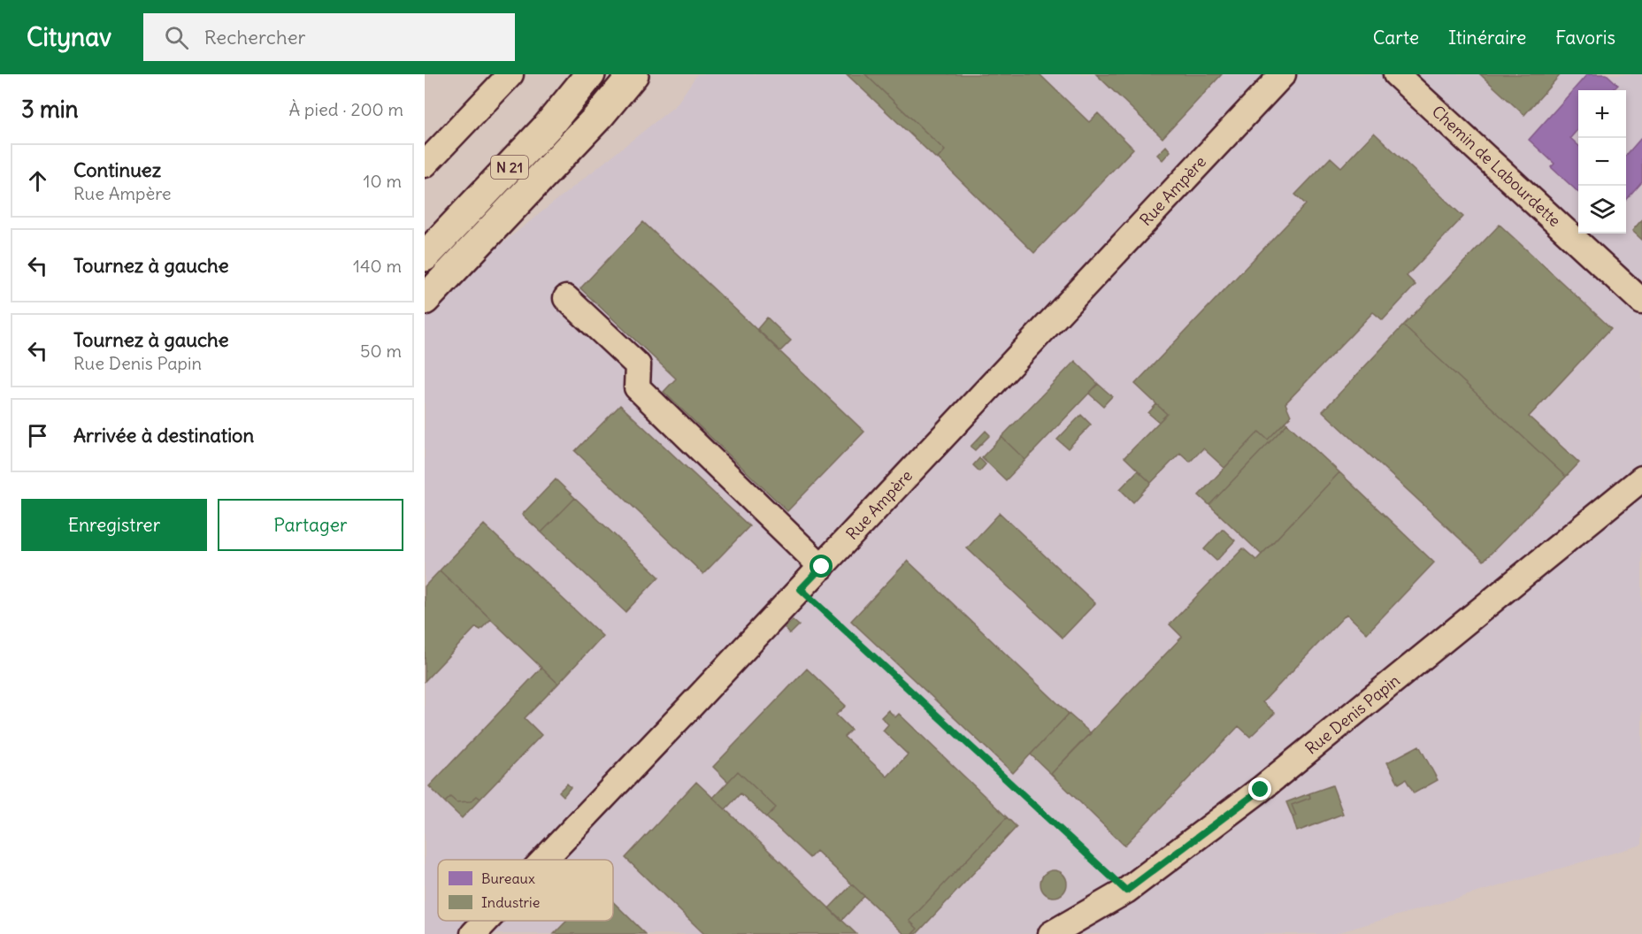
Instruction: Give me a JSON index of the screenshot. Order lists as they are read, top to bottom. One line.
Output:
{"streets":{"main road":["N 21"],"street":["Chemin de Labourdette","Rue Ampère","Rue Denis Papin"]},"legend":["Bureaux","Industrie"],"page":{"header":"Citynav","search":"Rechercher","nav":["Carte","Itinéraire","Favoris"],"heading":["3 min","À pied · 200 m"],"map_buttons":["+","−"],"list":[["Continuez","Rue Ampère","10 m"],["Tournez à gauche","140 m"],["Tournez à gauche","Rue Denis Papin","50 m"],"Arrivée à destination"],"buttons":["Enregistrer","Partager"]}}
